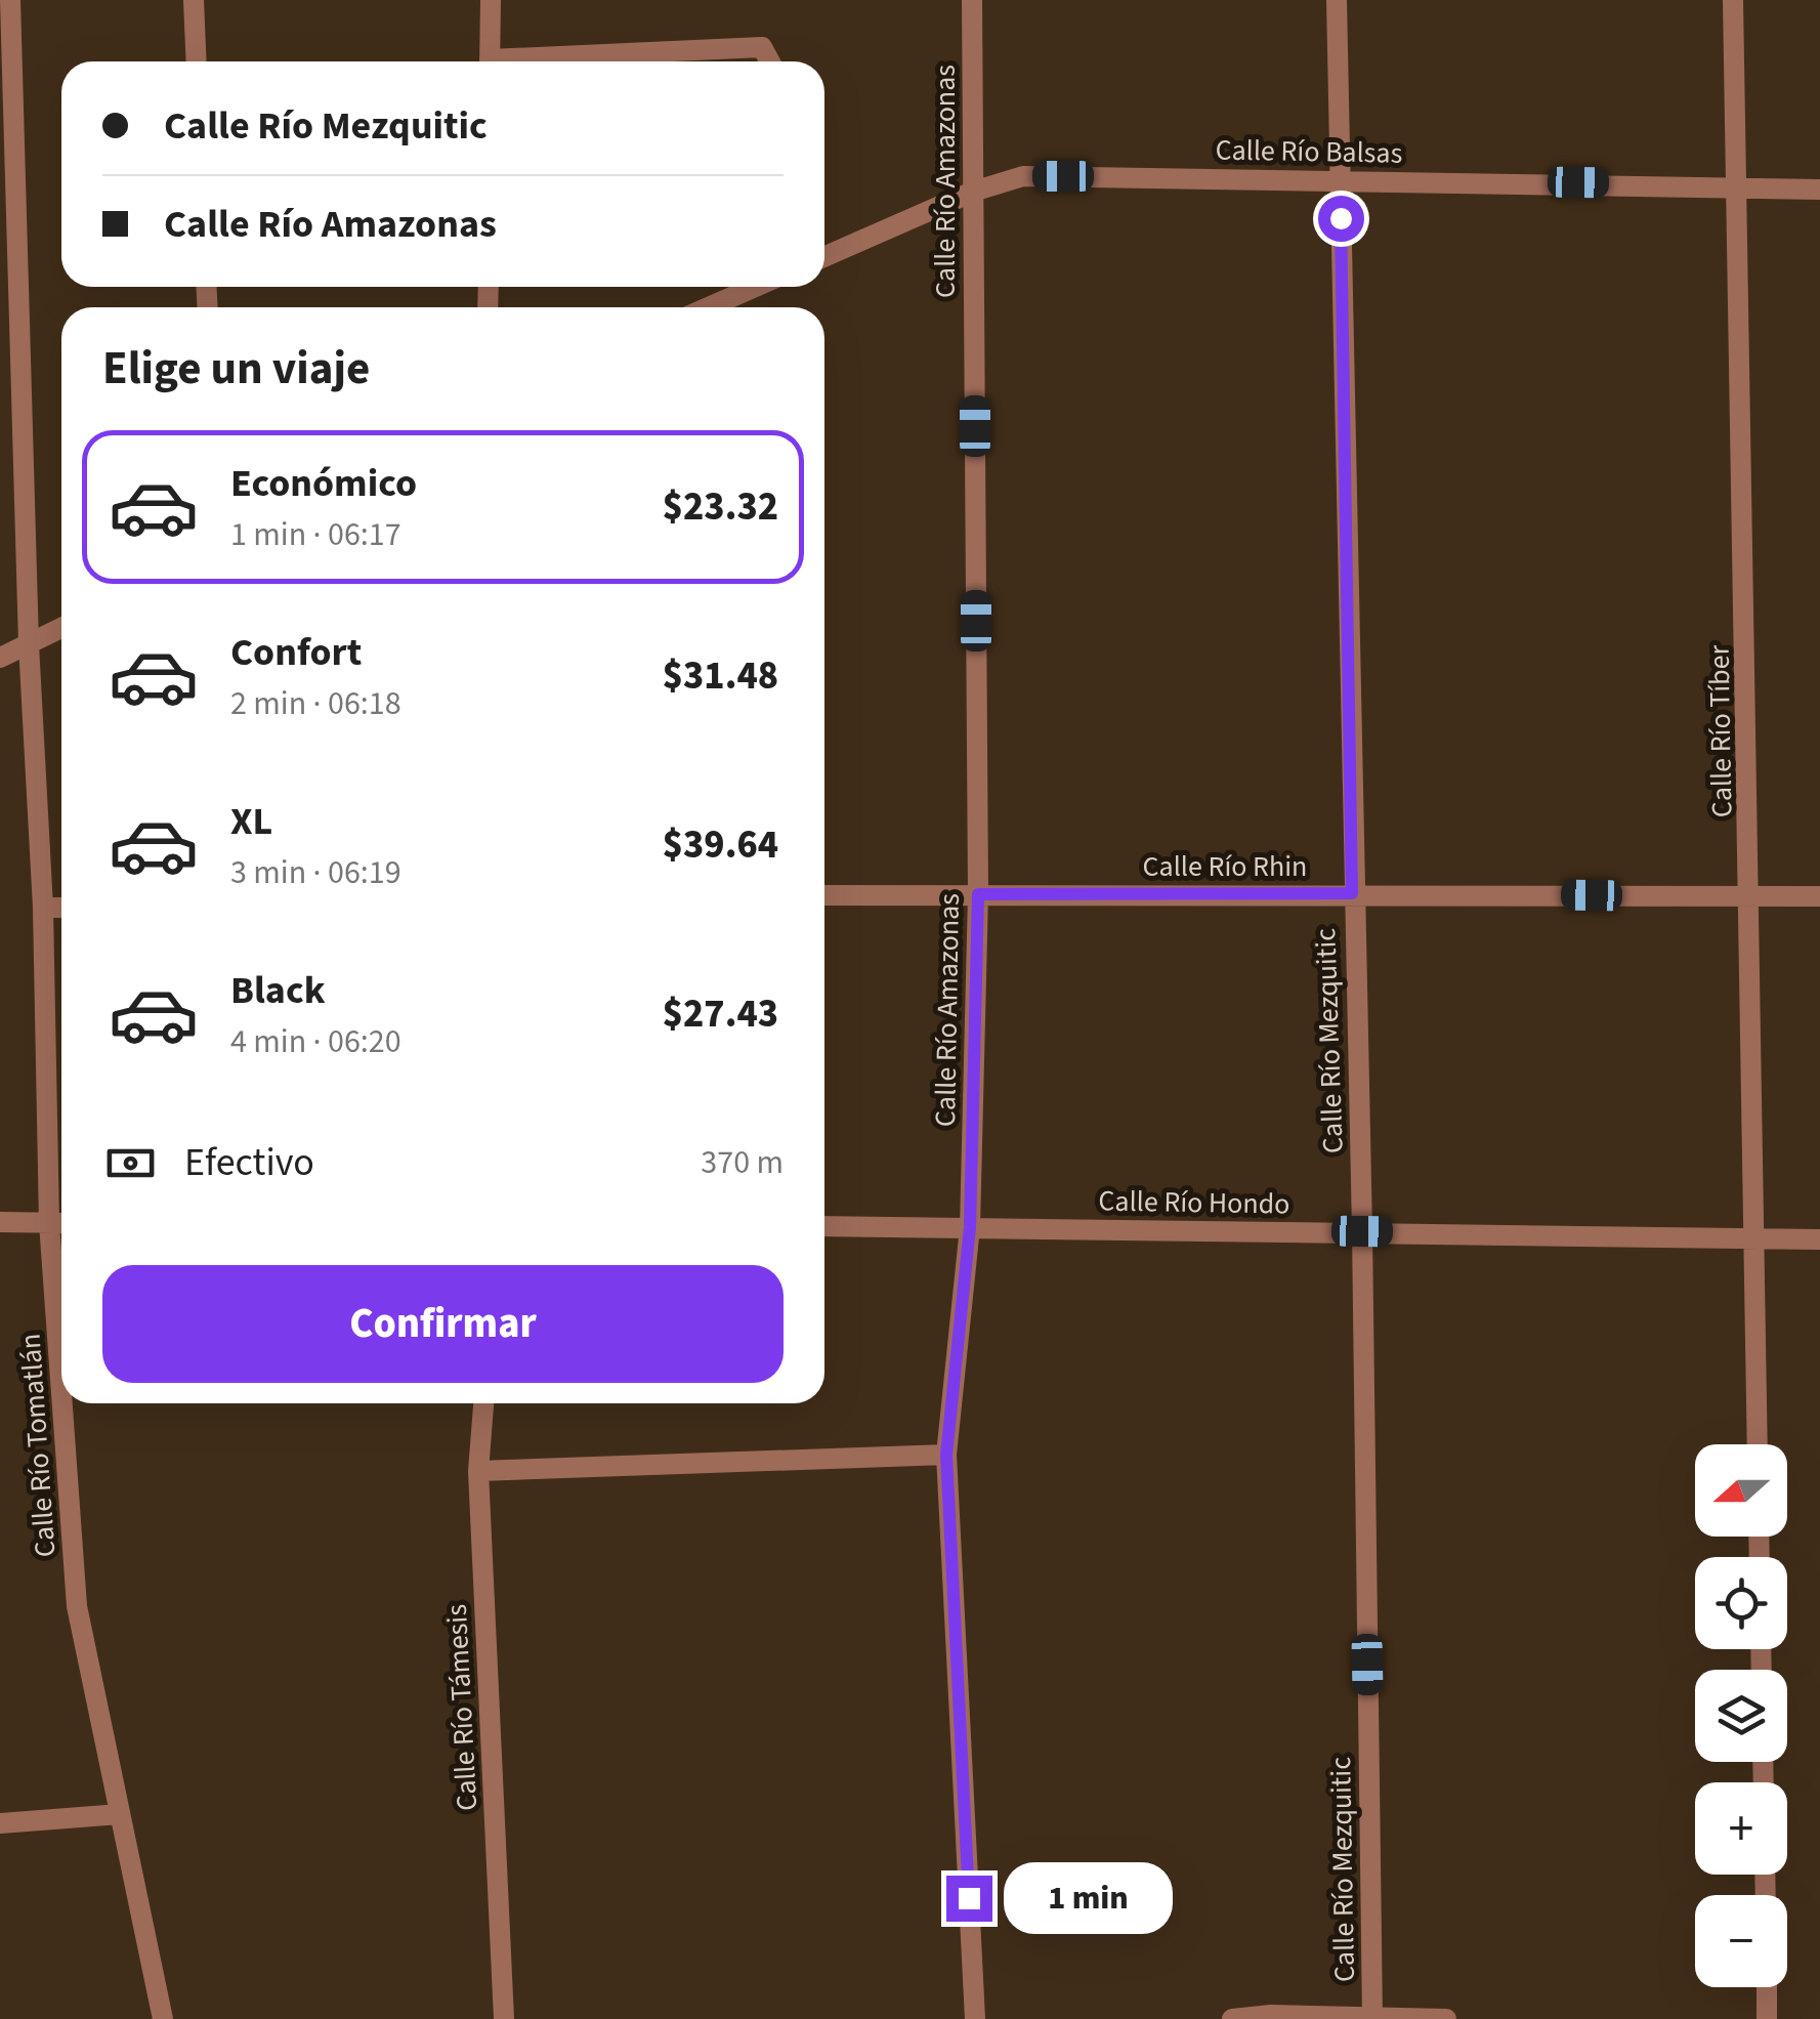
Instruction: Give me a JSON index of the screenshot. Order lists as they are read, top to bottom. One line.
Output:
{"streets":{"street":["Calle Río Balsas","Calle Río Amazonas","Calle Río Tíber","Calle Río Rhin","Calle Río Mezquitic","Calle Río Hondo","Calle Río Tomatlán","Calle Río Támesis"]},"crossings":[["Calle Río Balsas","Calle Río Amazonas"],["Calle Río Balsas","Calle Río Tíber"],["Calle Río Balsas","Calle Río Mezquitic"],["Calle Río Amazonas","Calle Río Rhin"],["Calle Río Amazonas","Calle Río Hondo"],["Calle Río Tíber","Calle Río Rhin"],["Calle Río Tíber","Calle Río Hondo"],["Calle Río Rhin","Calle Río Mezquitic"],["Calle Río Mezquitic","Calle Río Hondo"]],"north":"left","page":{"banner":["Calle Río Mezquitic","Calle Río Amazonas"],"heading":"Elige un viaje","list":[{"name":"Económico","note":"1 min · 06:17","value":"$23.32"},{"name":"Confort","note":"2 min · 06:18","value":"$31.48"},{"name":"XL","note":"3 min · 06:19","value":"$39.64"},{"name":"Black","note":"4 min · 06:20","value":"$27.43"}],"pay":["Efectivo","370 m"],"buttons":"Confirmar","map_buttons":["+","−"],"bubble":"1 min"}}
